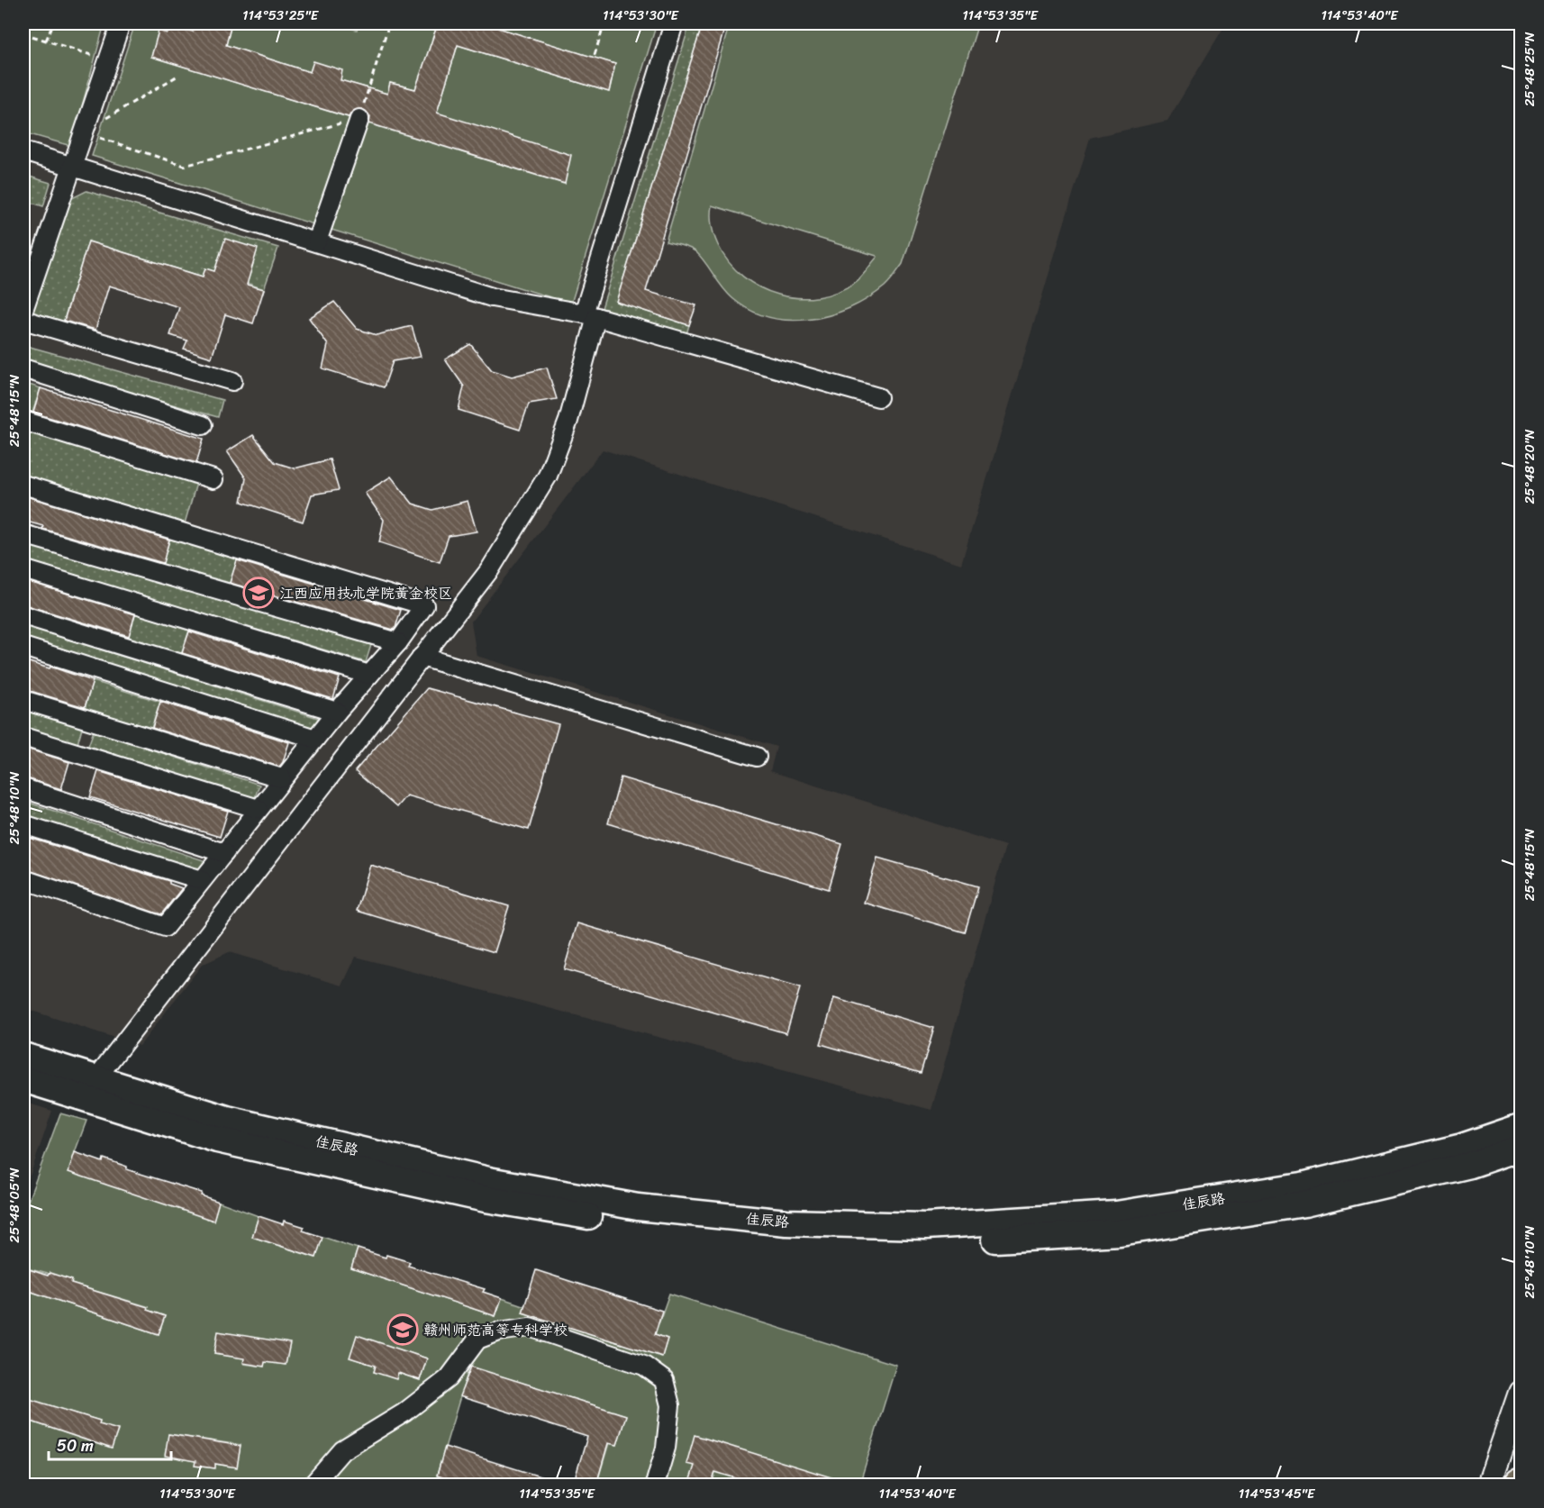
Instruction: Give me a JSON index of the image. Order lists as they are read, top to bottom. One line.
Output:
{"streets":{"main road":["佳辰路"]},"places":{"school or university":["江西应用技术学院黄金校区","赣州师范高等专科学校"]},"scale_bar":"50 m","coordinates":["114°53'25\"E","114°53'30\"E","114°53'35\"E","114°53'40\"E","25°48'25\"N","25°48'15\"N","25°48'20\"N","25°48'10\"N","25°48'05\"N","114°53'45\"E"]}
